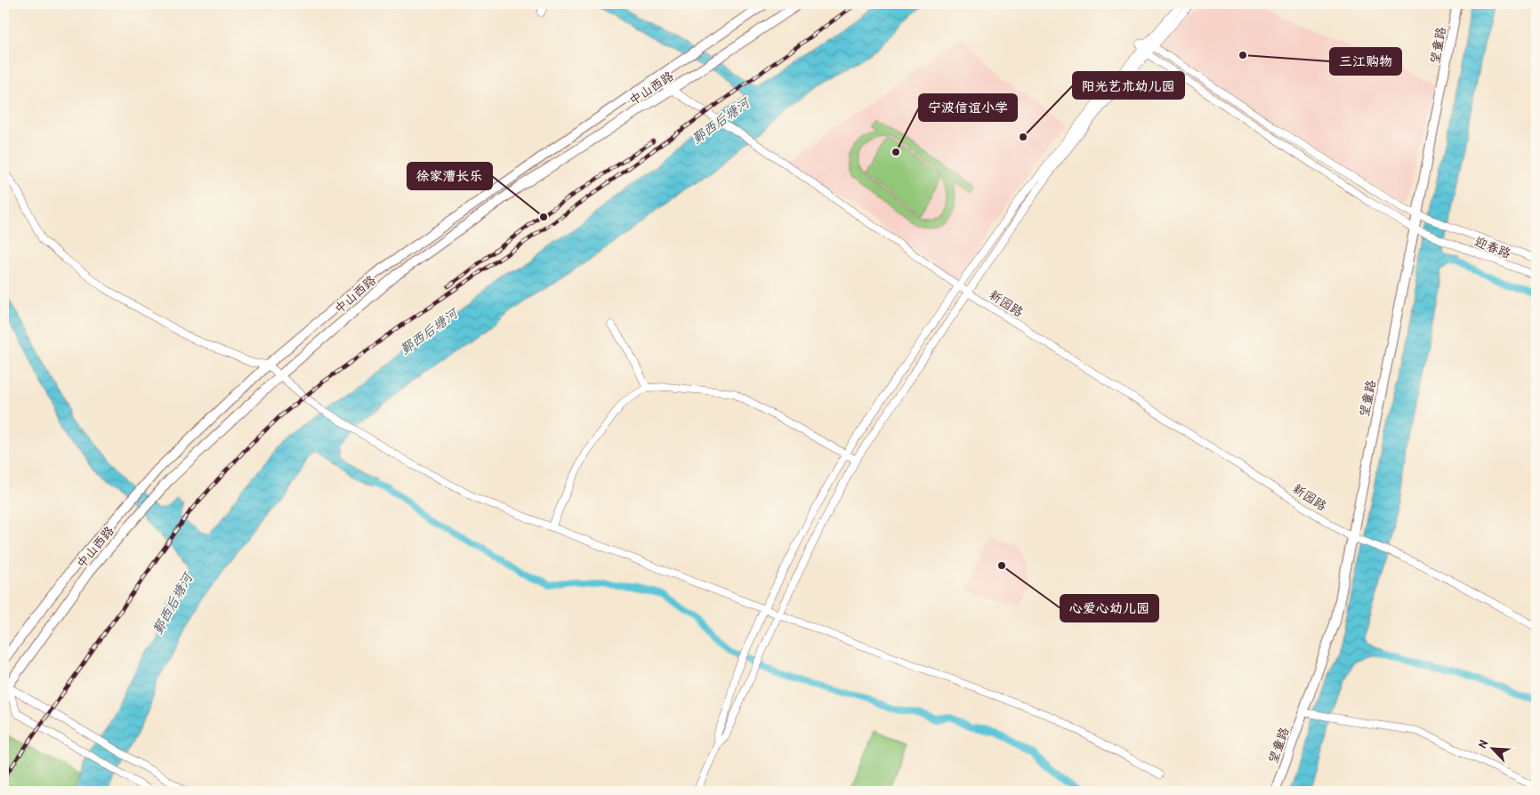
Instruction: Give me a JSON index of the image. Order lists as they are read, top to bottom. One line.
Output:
{"streets":{"main road":["望童路","中山西路"],"street":["迎春路","新园路"]},"crossings":[["望童路","迎春路"],["望童路","新园路"],["中山西路","新园路"]],"water":["鄞西后塘河"],"places":["三江购物","阳光艺术幼儿园","宁波信谊小学","徐家漕长乐","心爱心幼儿园"],"north":"top left"}
